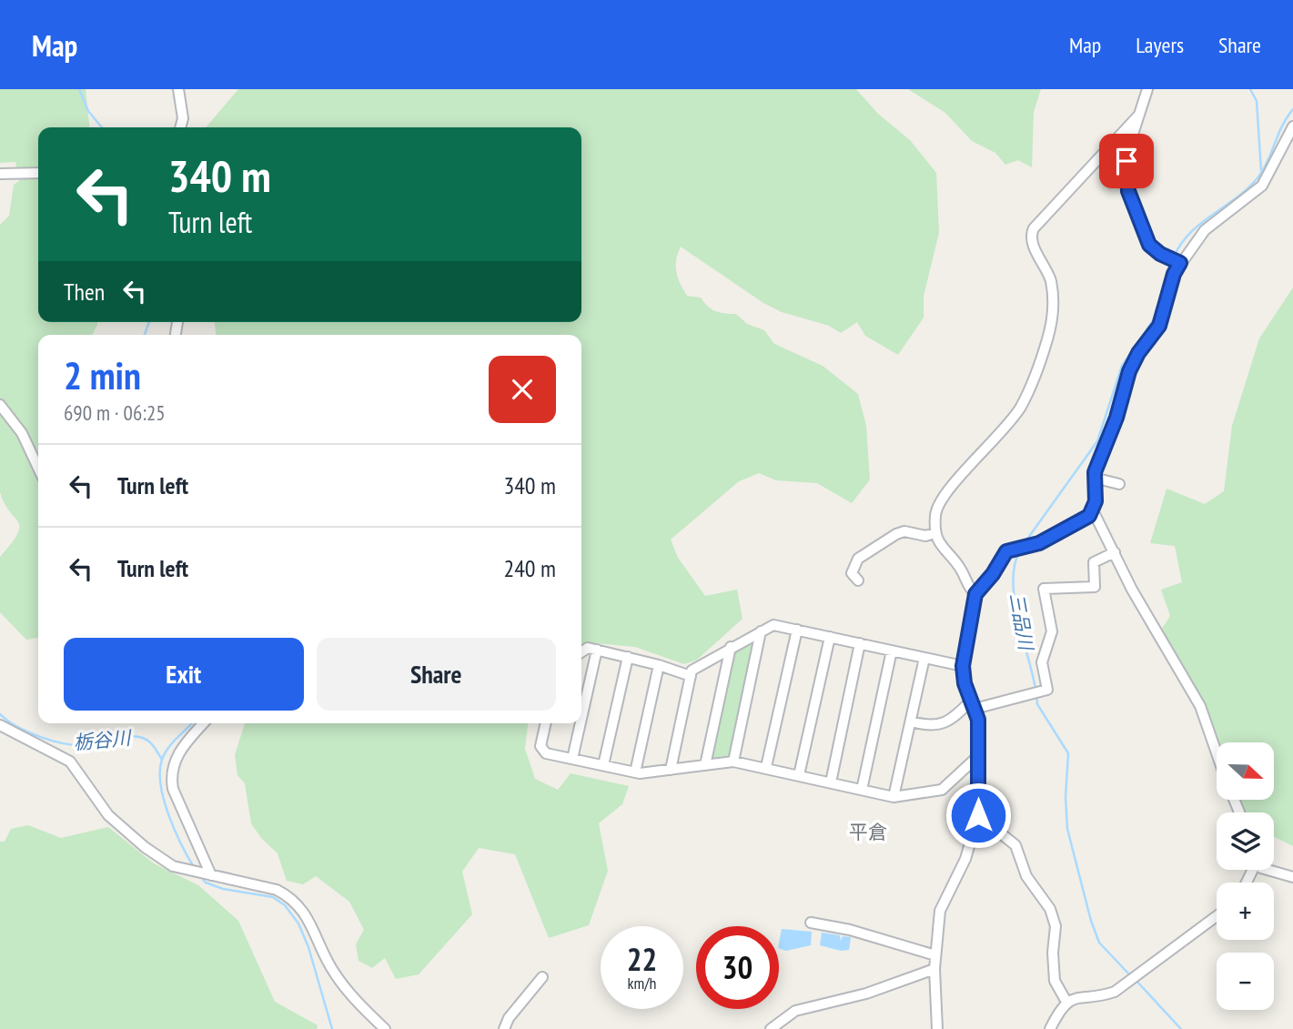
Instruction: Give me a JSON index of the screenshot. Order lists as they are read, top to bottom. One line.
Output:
{"districts":["平倉"],"water":["三品川","栃谷川"],"north":"right","page":{"header":"Map","nav":["Map","Layers","Share"],"turn":["340 m","Turn left"],"then":"Then","heading":["2 min","690 m · 06:25"],"list":[{"name":"Turn left","value":"340 m"},{"name":"Turn left","value":"240 m"}],"buttons":["Exit","Share"],"map_buttons":["+","−"],"speed":"22 km/h","limit":"30"}}
